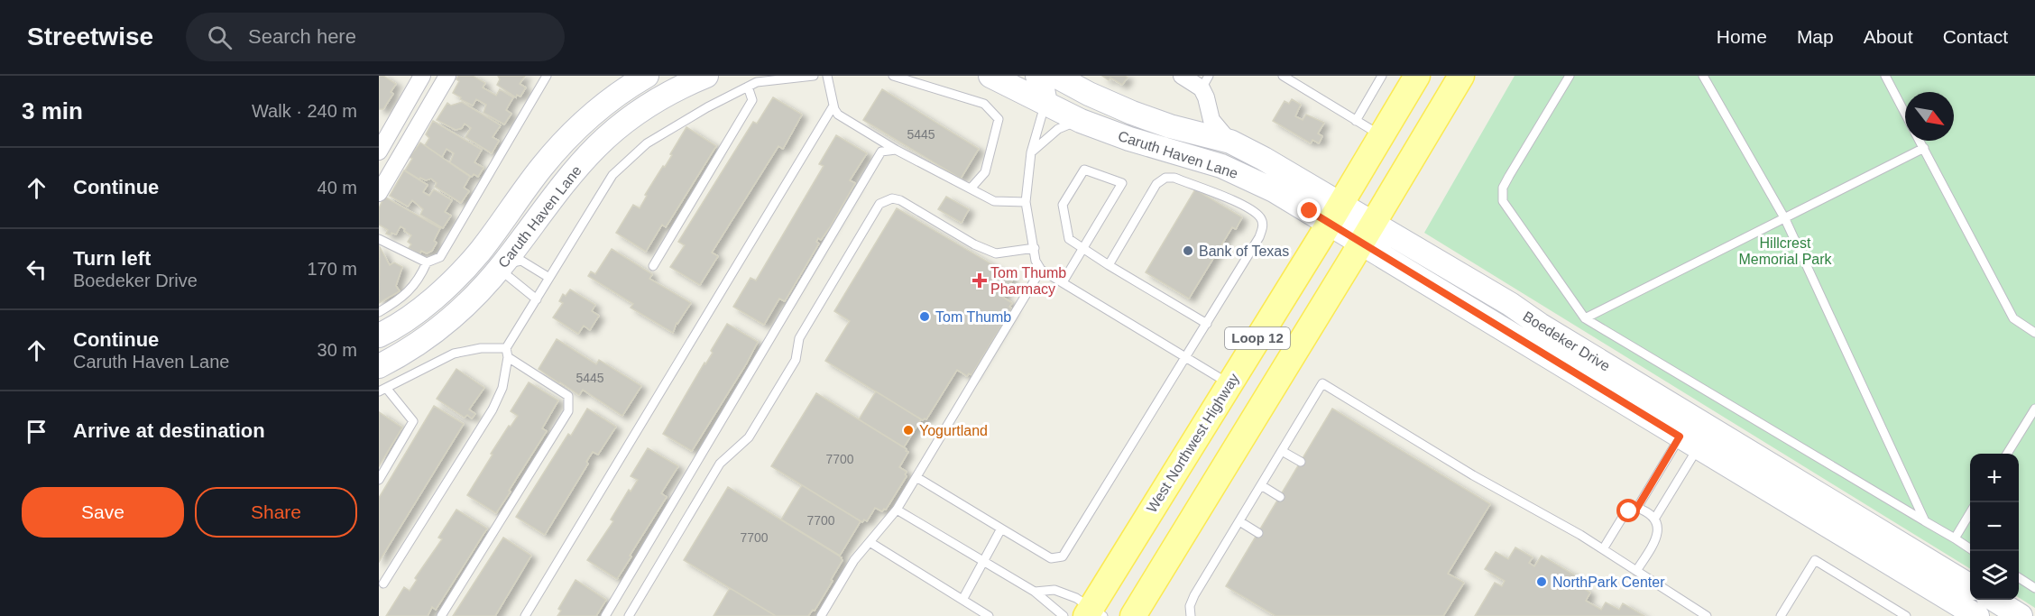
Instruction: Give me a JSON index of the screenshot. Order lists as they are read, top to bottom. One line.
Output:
{"streets":{"main road":["Caruth Haven Lane","Loop 12","Boedeker Drive","West Northwest Highway"]},"crossings":[["Caruth Haven Lane","Loop 12"],["Caruth Haven Lane","Boedeker Drive"],["Caruth Haven Lane","West Northwest Highway"],["Loop 12","Boedeker Drive"]],"parks":["Hillcrest Memorial Park"],"places":{"other":["Bank of Texas","Tom Thumb","Yogurtland","NorthPark Center"],"health":["Tom Thumb Pharmacy"]},"house_numbers":["5445","5445","7700","7700","7700"],"north":"bottom right","page":{"header":"Streetwise","search":"Search here","nav":["Home","Map","About","Contact"],"heading":["3 min","Walk · 240 m"],"list":[["Continue","40 m"],["Turn left","Boedeker Drive","170 m"],["Continue","Caruth Haven Lane","30 m"],"Arrive at destination"],"map_buttons":["+","−"],"buttons":["Save","Share"]}}
